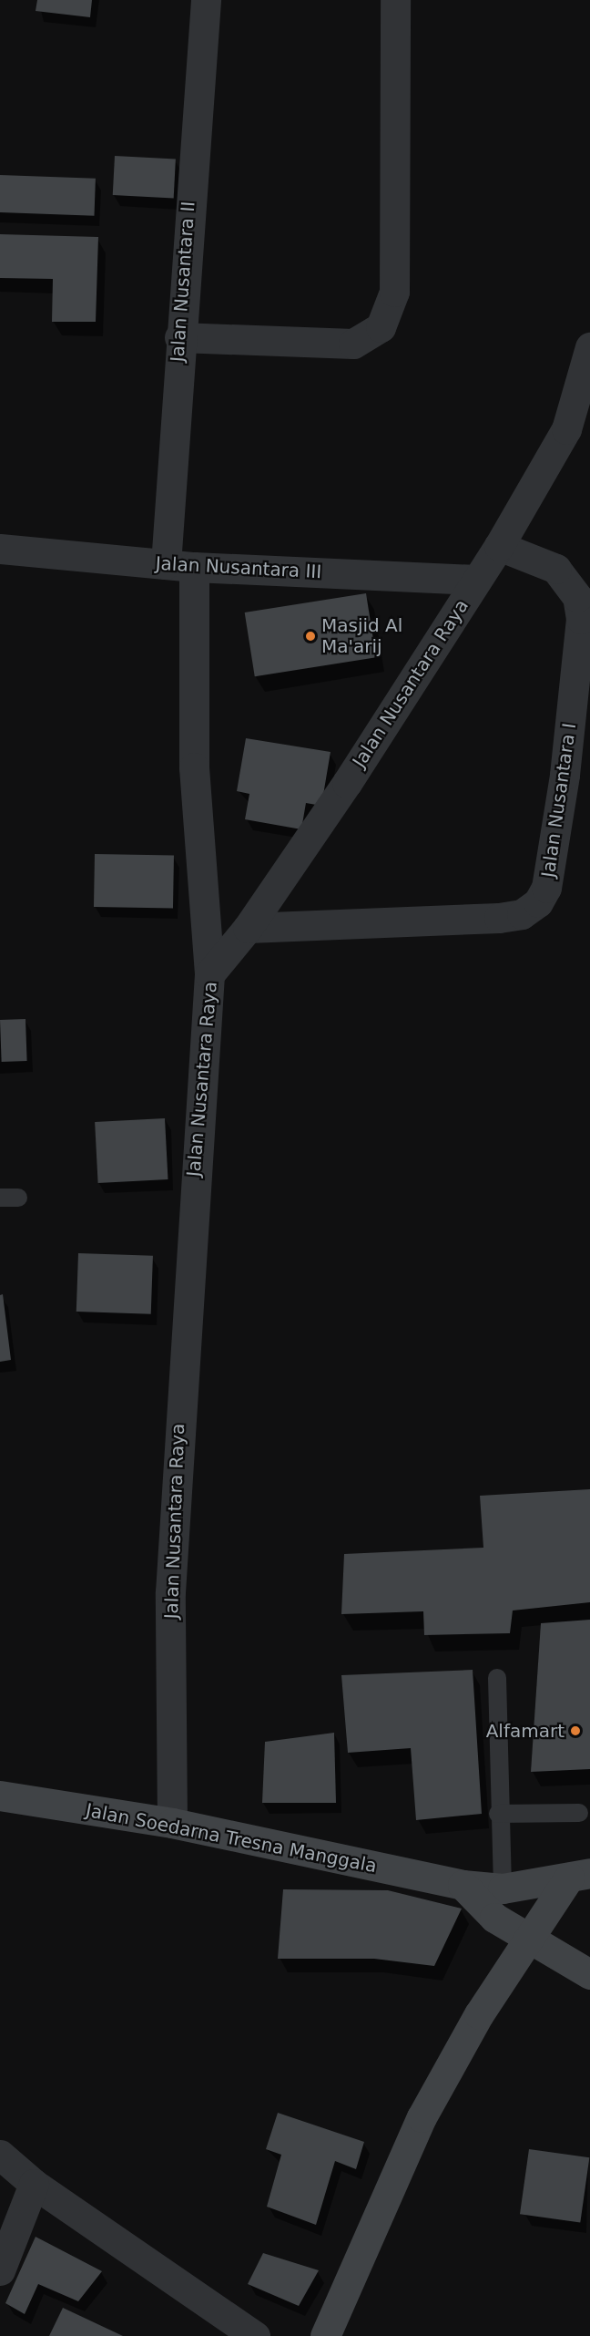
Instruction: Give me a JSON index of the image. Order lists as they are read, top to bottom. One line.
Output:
{"streets":{"main road":["Jalan Soedarna Tresna Manggala"],"street":["Jalan Nusantara II","Jalan Nusantara III","Jalan Nusantara Raya","Jalan Nusantara I"]},"crossings":[["Jalan Nusantara II","Jalan Nusantara III"],["Jalan Nusantara II","Jalan Nusantara Raya"],["Jalan Nusantara III","Jalan Nusantara Raya"],["Jalan Nusantara Raya","Jalan Nusantara I"],["Jalan Nusantara Raya","Jalan Soedarna Tresna Manggala"]],"places":["Masjid Al Ma'arij","Alfamart"]}
